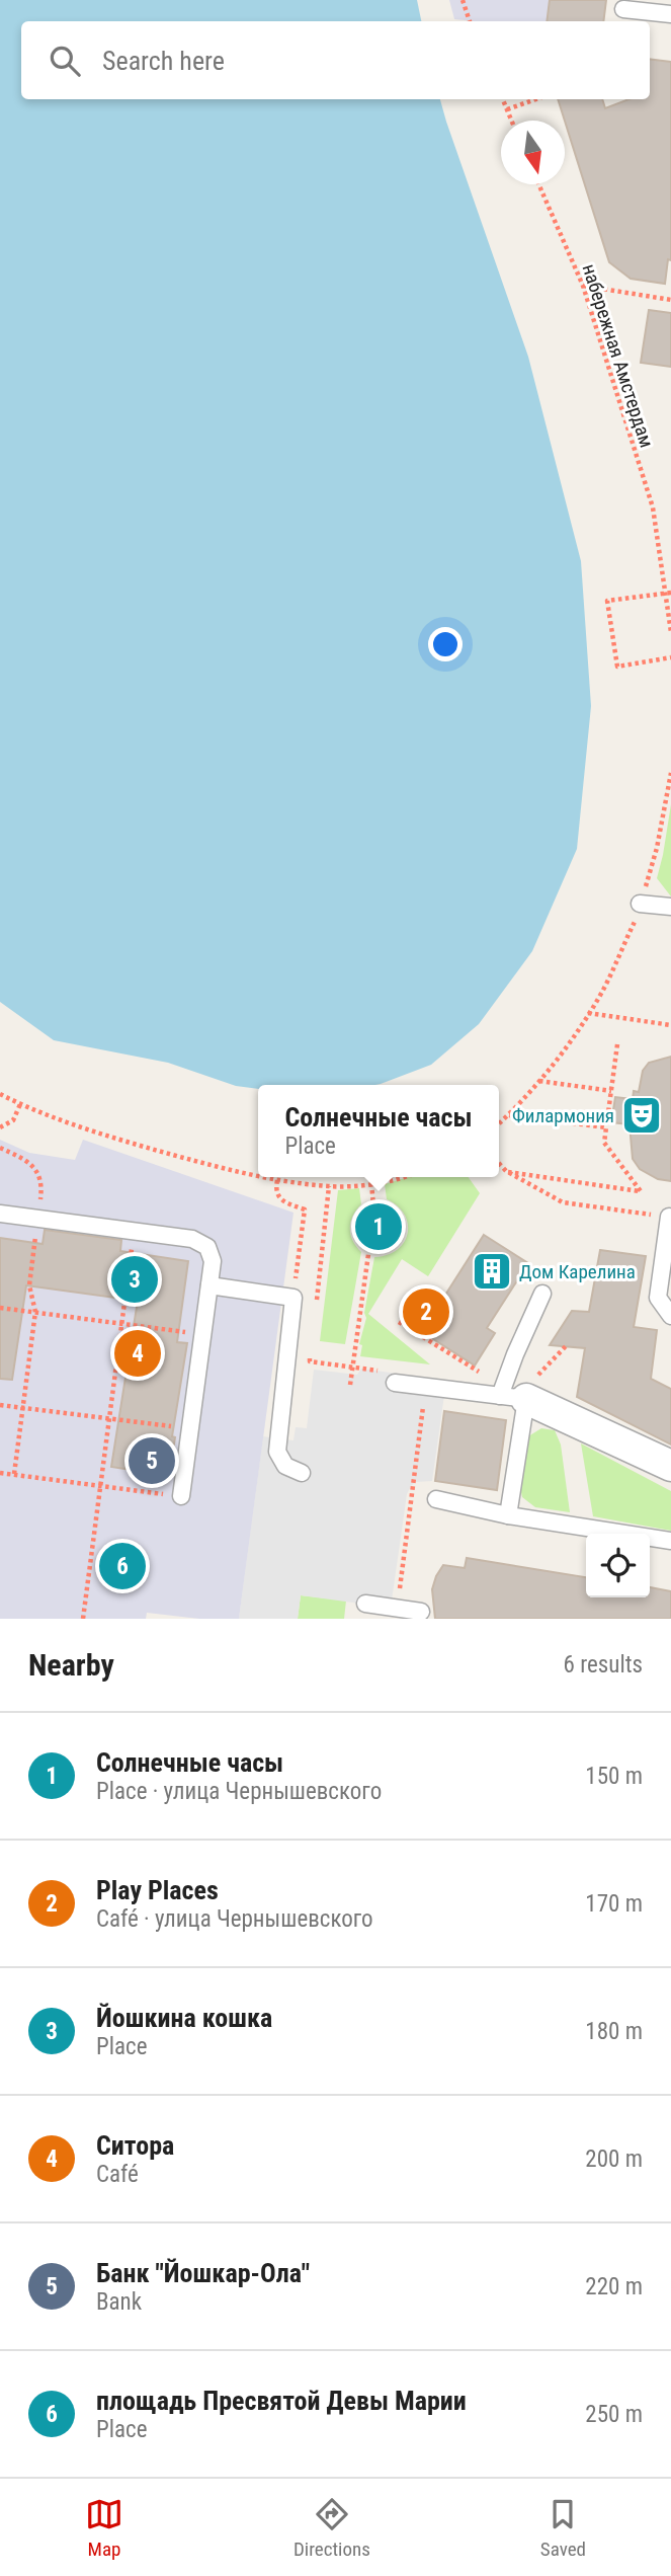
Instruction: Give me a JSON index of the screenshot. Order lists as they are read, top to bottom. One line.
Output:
{"streets":{"path":["набережная Амстердам"]},"places":{"theatre":["Филармония"],"building":["Дом Карелина"]},"north":"bottom","page":{"search":"Search here","popup":["Солнечные часы","Place"],"pins":["1","3","2","4","5","6"],"heading":["Nearby","6 results"],"list":[{"mark":"1","name":"Солнечные часы","note":"Place · улица Чернышевского","value":"150 m"},{"mark":"2","name":"Play Places","note":"Café · улица Чернышевского","value":"170 m"},{"mark":"3","name":"Йошкина кошка","note":"Place","value":"180 m"},{"mark":"4","name":"Ситора","note":"Café","value":"200 m"},{"mark":"5","name":"Банк \"Йошкар-Ола\"","note":"Bank","value":"220 m"},{"mark":"6","name":"площадь Пресвятой Девы Марии","note":"Place","value":"250 m"}],"nav":["Map","Directions","Saved"]}}
